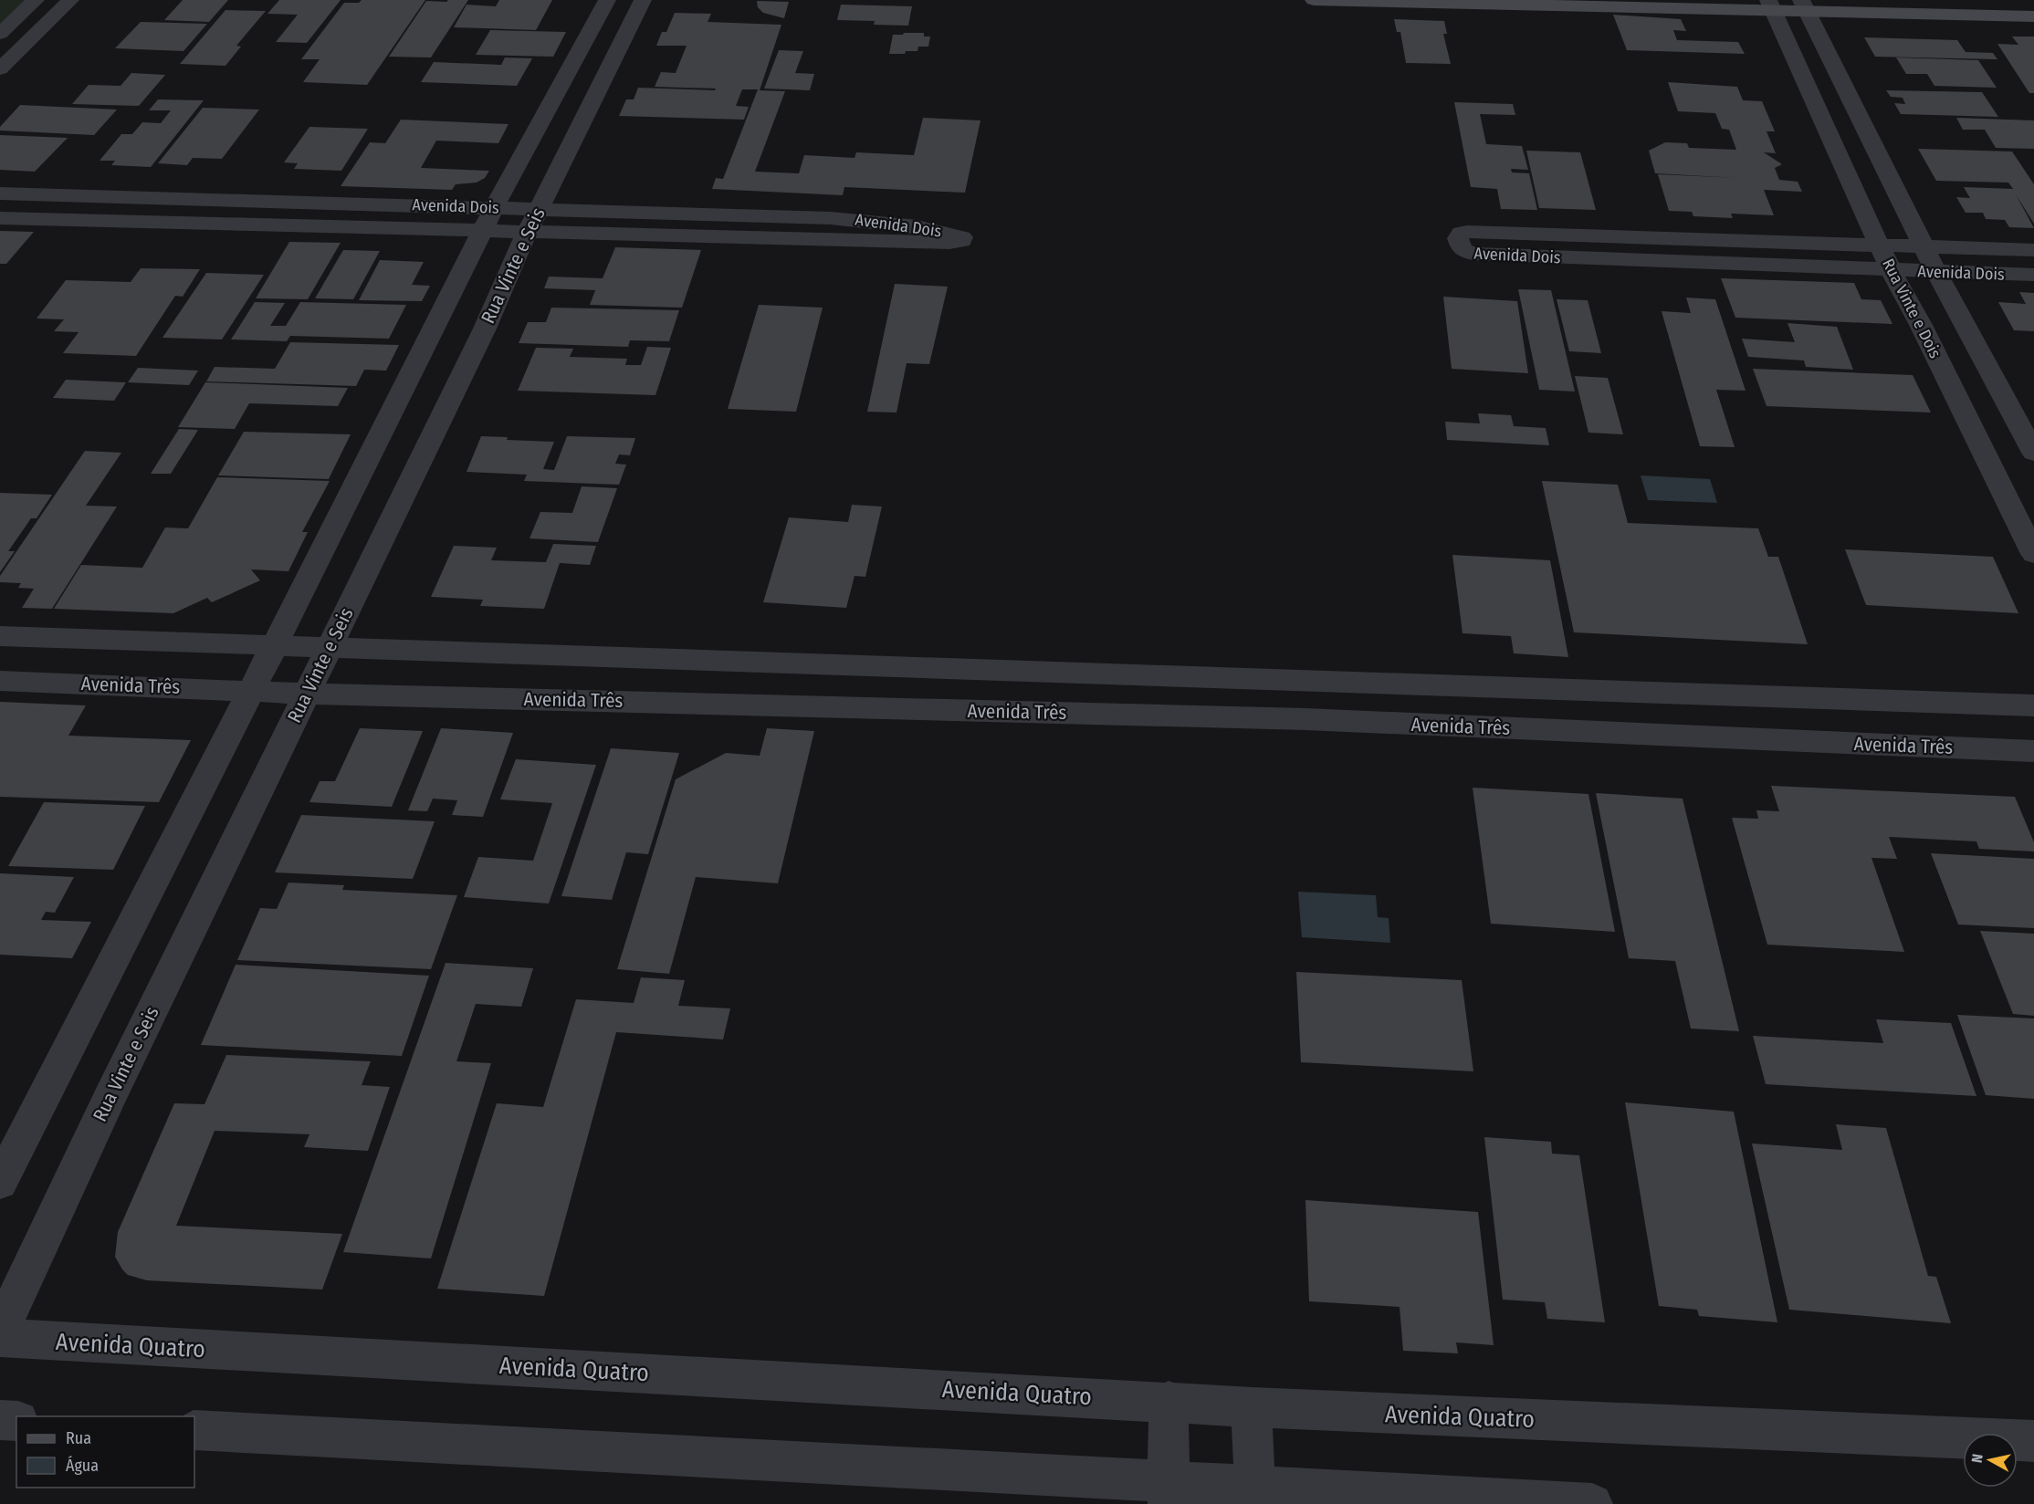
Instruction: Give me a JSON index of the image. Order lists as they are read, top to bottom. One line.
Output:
{"streets":{"street":["Avenida Dois","Rua Vinte e Seis","Rua Vinte e Dois","Avenida Três","Avenida Quatro"]},"crossings":[["Avenida Dois","Rua Vinte e Seis"],["Avenida Dois","Rua Vinte e Dois"],["Rua Vinte e Seis","Avenida Três"]],"legend":["Rua","Água"],"north":"left"}
